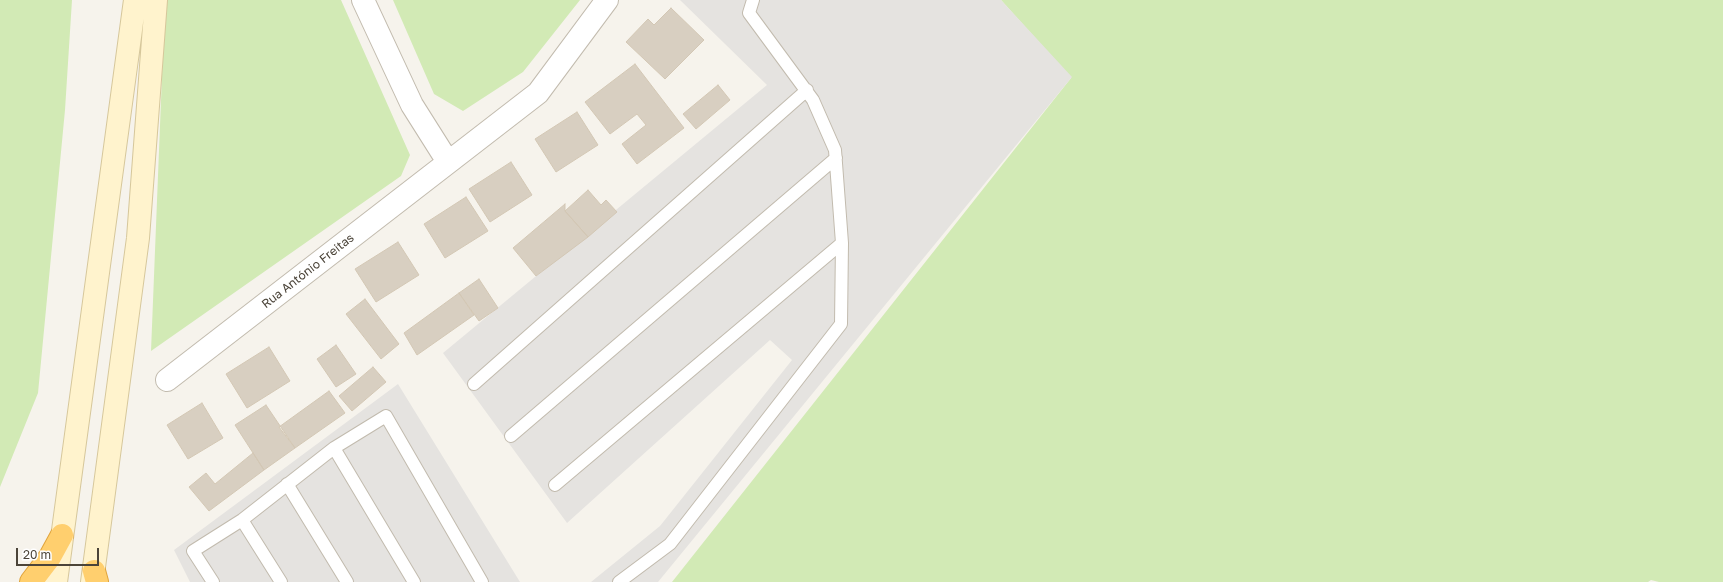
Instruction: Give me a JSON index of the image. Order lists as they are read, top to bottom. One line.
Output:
{"streets":{"street":["Rua António Freitas"]},"scale_bar":"20 m"}
